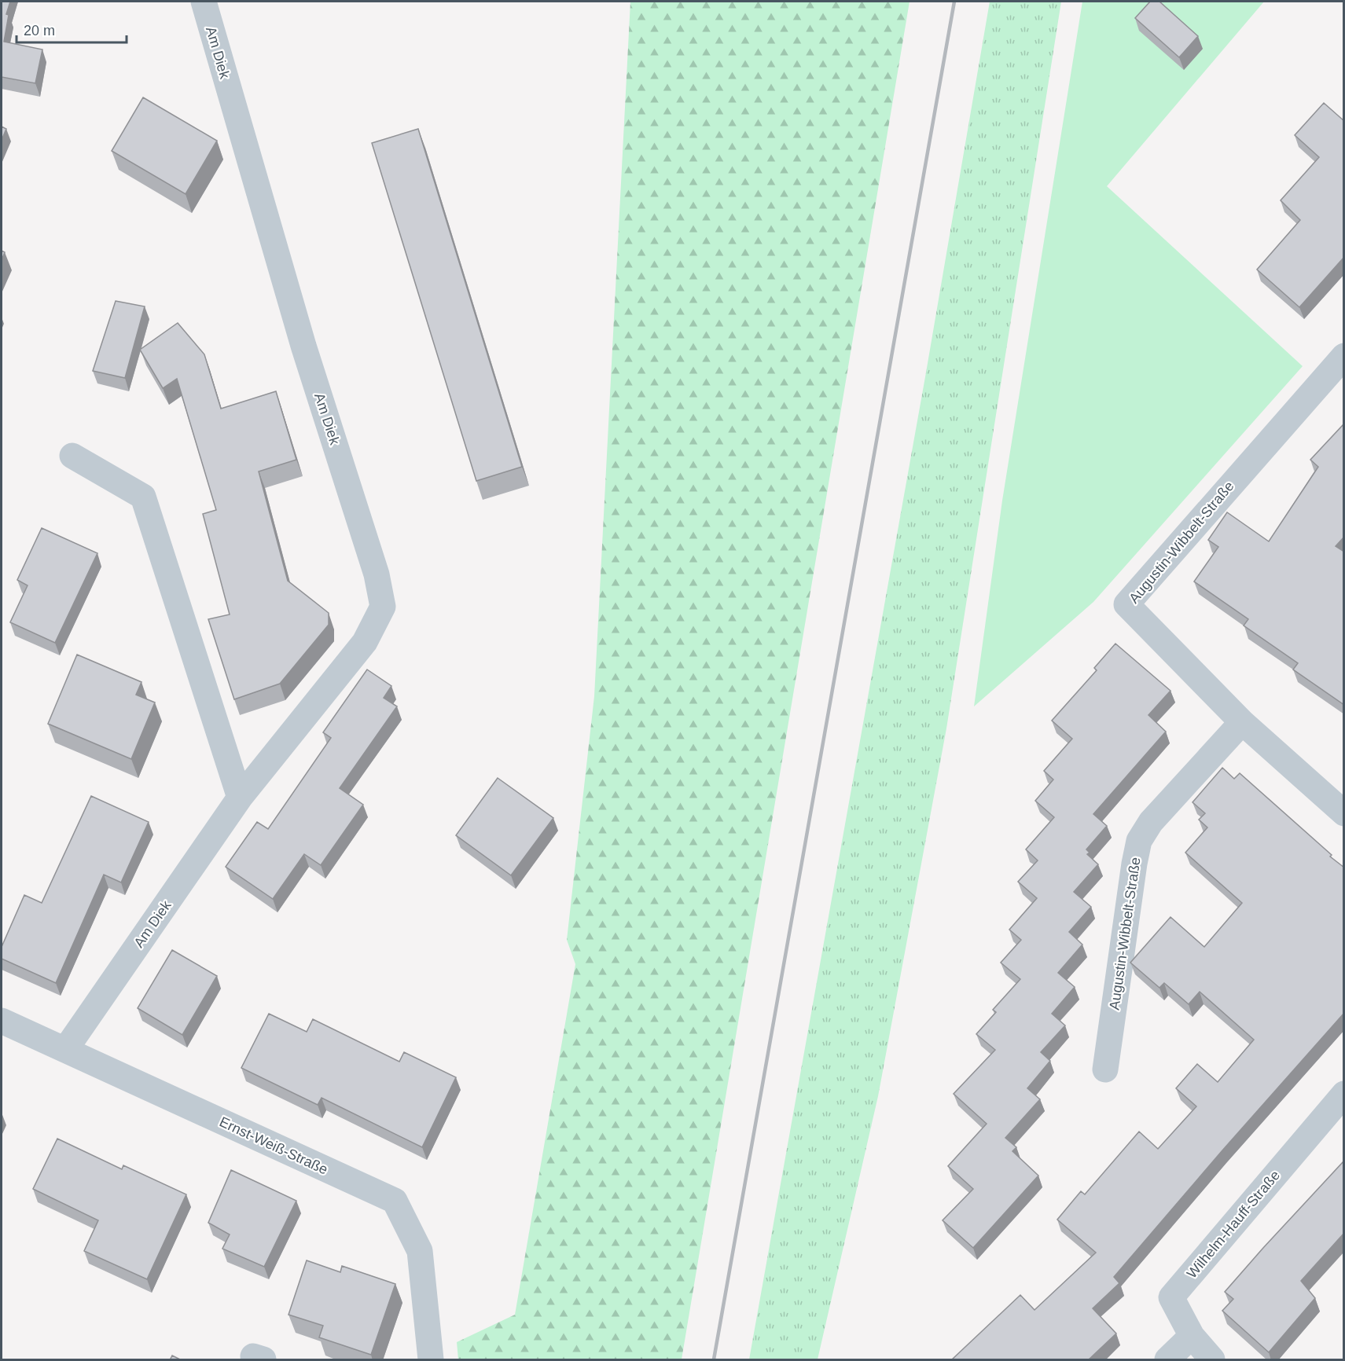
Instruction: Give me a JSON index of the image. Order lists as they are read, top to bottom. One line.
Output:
{"streets":{"street":["Am Diek","Augustin-Wibbelt-Straße","Ernst-Weiß-Straße","Wilhelm-Hauff-Straße"]},"crossings":[["Am Diek","Ernst-Weiß-Straße"]],"scale_bar":"20 m"}
